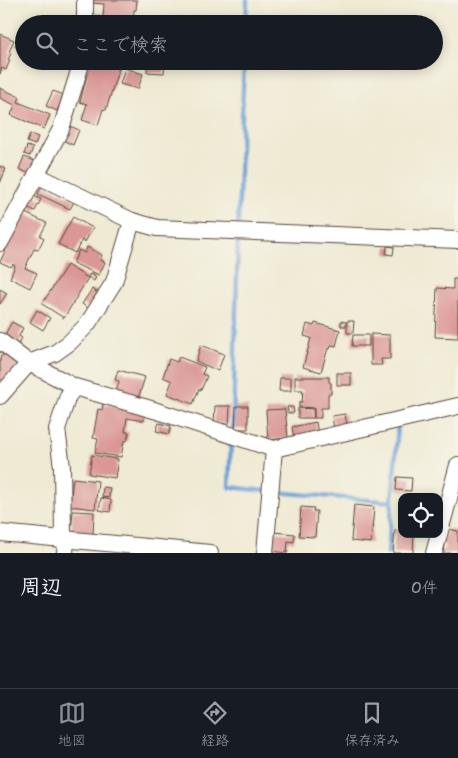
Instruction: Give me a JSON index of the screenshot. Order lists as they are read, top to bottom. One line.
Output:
{"page":{"search":"ここで検索","heading":["周辺","0件"],"nav":["地図","経路","保存済み"]}}
